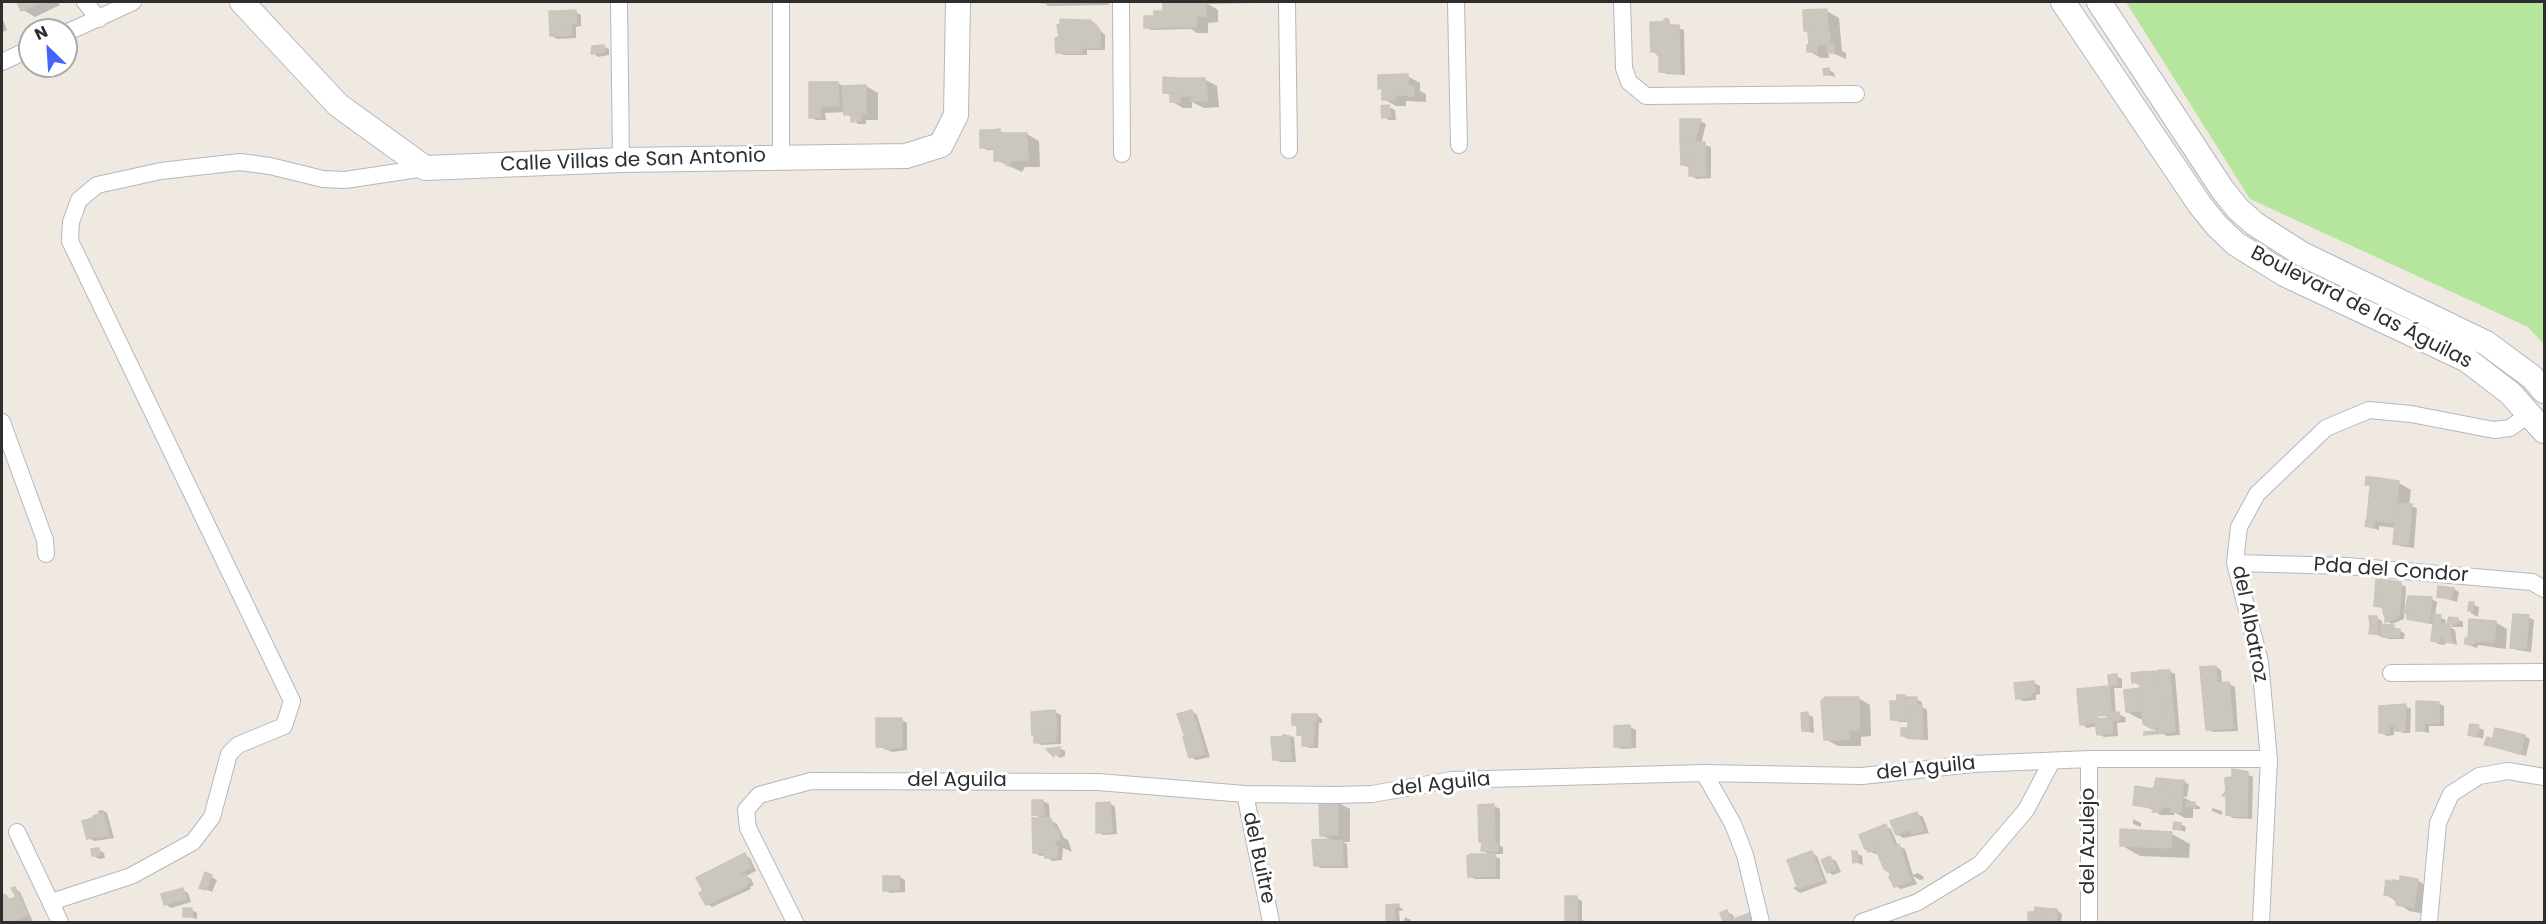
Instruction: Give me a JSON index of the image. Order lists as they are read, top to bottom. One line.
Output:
{"streets":{"main road":["Calle Villas de San Antonio","Boulevard de las Águilas"],"street":["Pda del Condor","del Albatroz","del Aguila","del Azulejo","del Buitre"]},"crossings":[["Boulevard de las Águilas","del Albatroz"],["Pda del Condor","del Albatroz"],["del Albatroz","del Aguila"],["del Aguila","del Azulejo"],["del Aguila","del Buitre"]],"north":"top left"}
